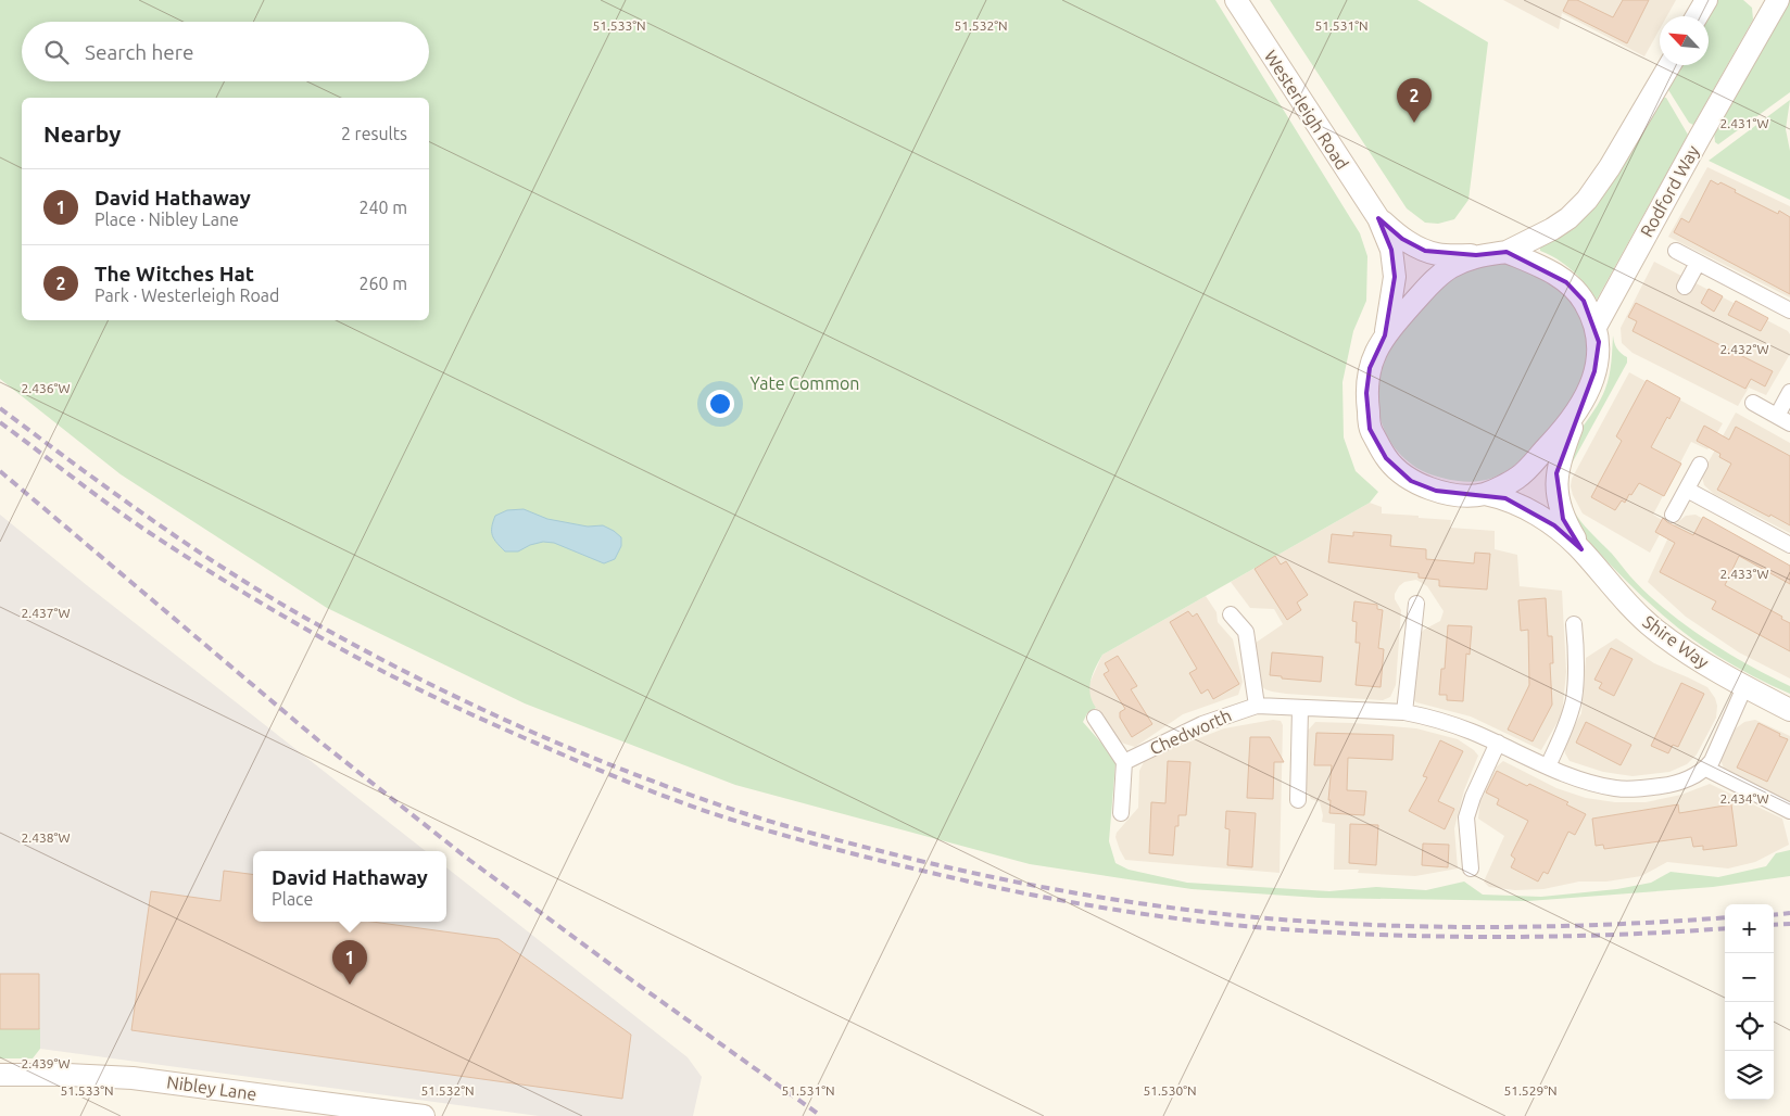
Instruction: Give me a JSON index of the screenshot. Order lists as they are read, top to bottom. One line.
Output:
{"streets":{"street":["Westerleigh Road","Rodford Way","Shire Way","Chedworth","Nibley Lane"]},"parks":["Yate Common"],"north":"top left","page":{"search":"Search here","pins":["2","1"],"heading":["Nearby","2 results"],"list":[{"mark":"1","name":"David Hathaway","note":"Place · Nibley Lane","value":"240 m"},{"mark":"2","name":"The Witches Hat","note":"Park · Westerleigh Road","value":"260 m"}],"popup":["David Hathaway","Place"],"map_buttons":["+","−"]},"coordinates":["51.533°N","51.531°N","51.532°N","2.431°W","2.432°W","2.436°W","2.433°W","2.437°W","2.434°W","2.438°W","2.439°W","51.530°N","51.529°N"]}
